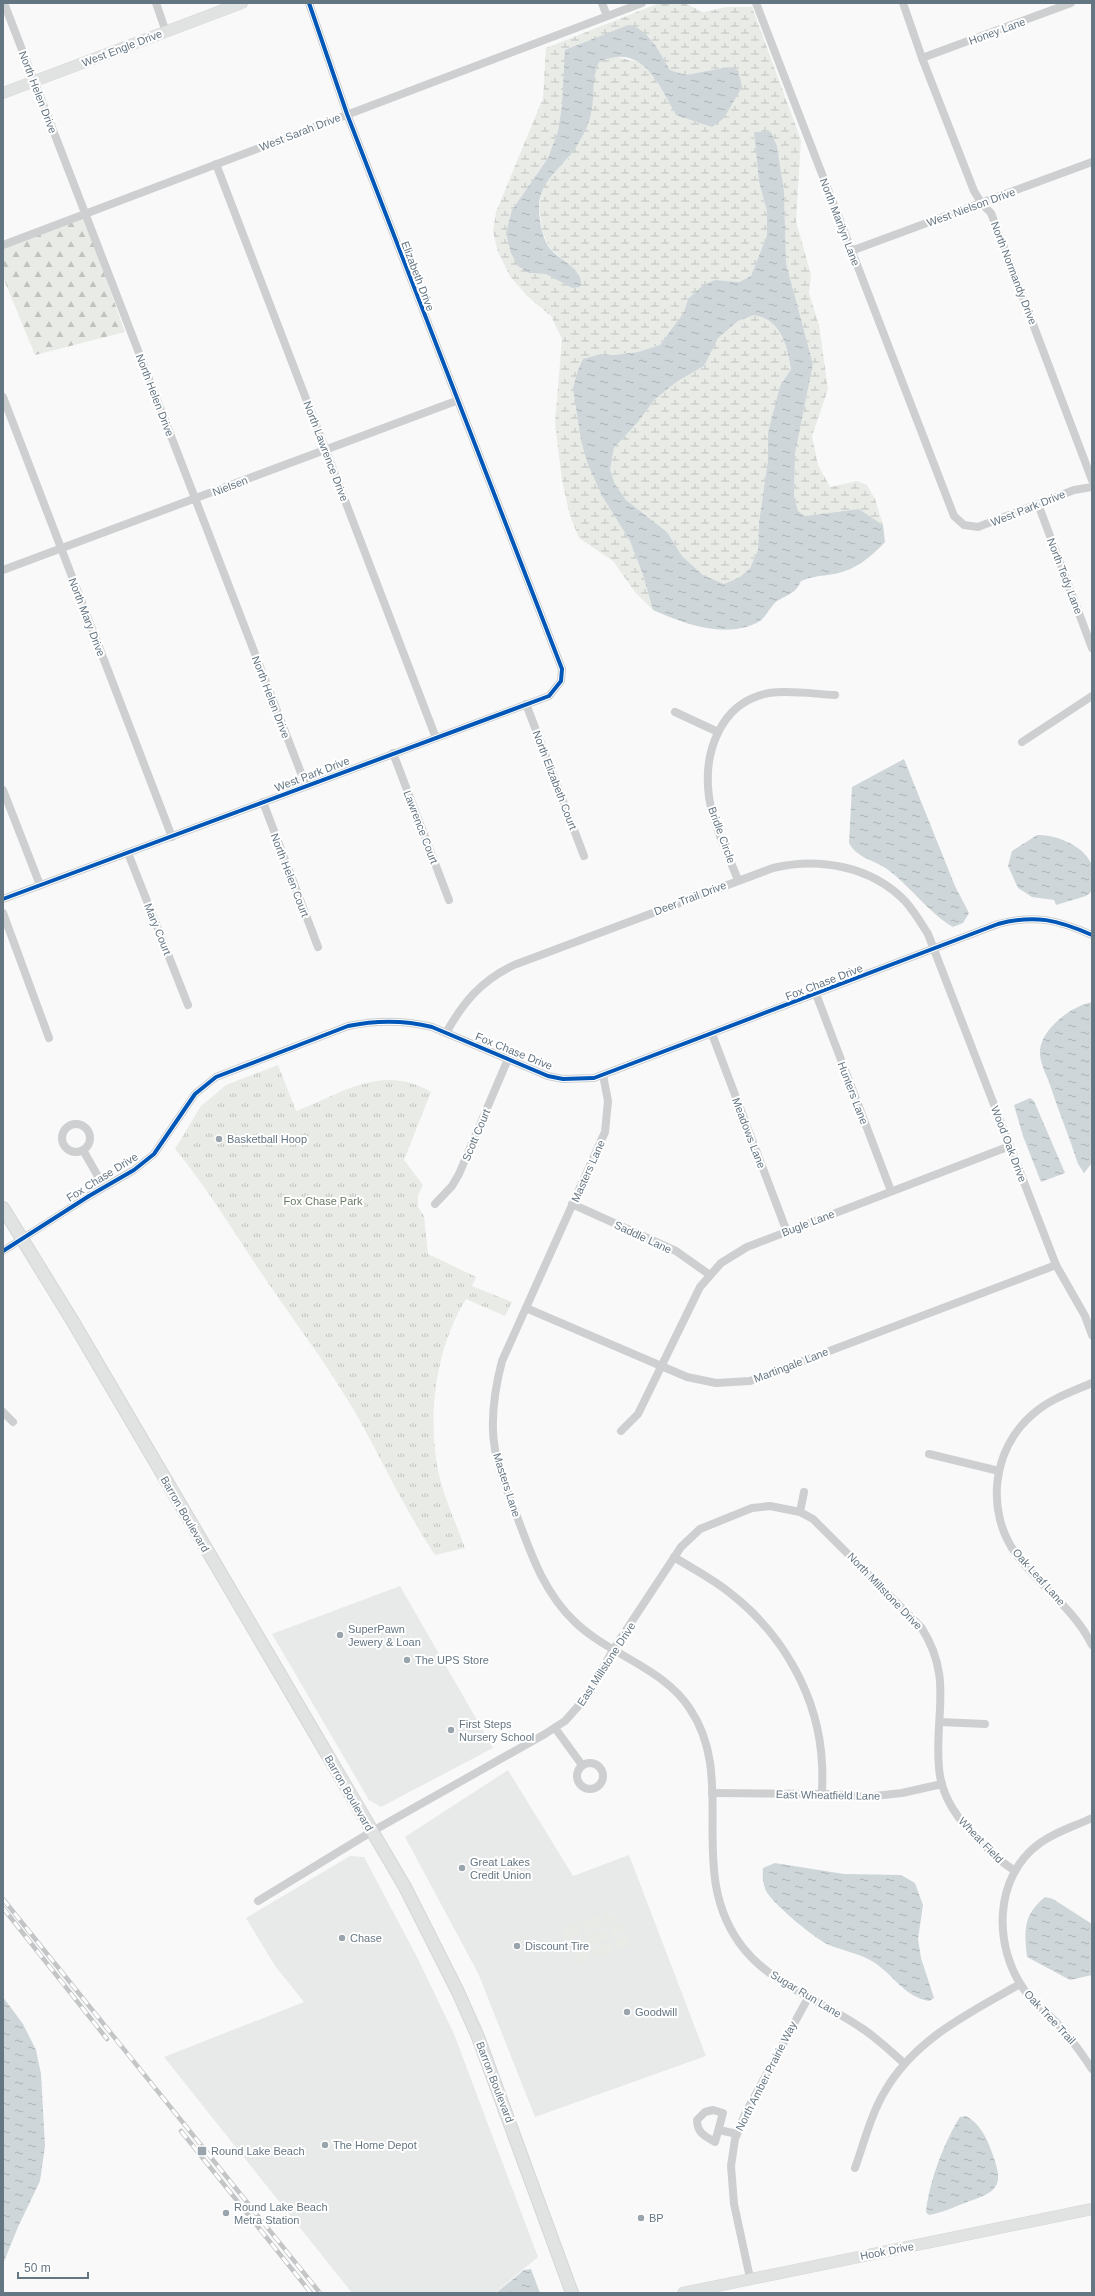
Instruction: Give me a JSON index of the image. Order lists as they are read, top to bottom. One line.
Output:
{"streets":{"main road":["Barron Boulevard"],"street":["Honey Lane","West Engle Drive","North Helen Drive","West Sarah Drive","West Nielson Drive","North Marilyn Lane","North Normandy Drive","Elizabeth Drive","North Lawrence Drive","Nielsen","West Park Drive","North Tedy Lane","North Mary Drive","North Elizabeth Court","Lawrence Court","Bridle Circle","North Helen Court","Deer Trail Drive","Mary Court","Fox Chase Drive","Hunters Lane","Meadows Lane","Scott Court","Wood Oak Drive","Masters Lane","Bugle Lane","Saddle Lane","Martingale Lane","Oak Leaf Lane","North Millstone Drive","East Millstone Drive","East Wheatfield Lane","Wheat Field","Sugar Run Lane","Oak Tree Trail","North Amber Prairie Way","Hook Drive"]},"crossings":[["Honey Lane","North Normandy Drive"],["West Engle Drive","North Helen Drive"],["North Helen Drive","West Sarah Drive"],["North Helen Drive","Nielsen"],["North Helen Drive","West Park Drive"],["West Sarah Drive","Elizabeth Drive"],["West Sarah Drive","North Lawrence Drive"],["West Nielson Drive","North Marilyn Lane"],["West Nielson Drive","North Normandy Drive"],["North Marilyn Lane","West Park Drive"],["Elizabeth Drive","Nielsen"],["Elizabeth Drive","West Park Drive"],["North Lawrence Drive","Nielsen"],["North Lawrence Drive","West Park Drive"],["Nielsen","North Mary Drive"],["West Park Drive","North Tedy Lane"],["West Park Drive","North Mary Drive"],["West Park Drive","North Elizabeth Court"],["West Park Drive","Lawrence Court"],["West Park Drive","North Helen Court"],["West Park Drive","Mary Court"],["Bridle Circle","Deer Trail Drive"],["Deer Trail Drive","Fox Chase Drive"],["Deer Trail Drive","Wood Oak Drive"],["Fox Chase Drive","Hunters Lane"],["Fox Chase Drive","Meadows Lane"],["Fox Chase Drive","Scott Court"],["Fox Chase Drive","Wood Oak Drive"],["Fox Chase Drive","Masters Lane"],["Fox Chase Drive","Barron Boulevard"],["Hunters Lane","Bugle Lane"],["Meadows Lane","Bugle Lane"],["Wood Oak Drive","Bugle Lane"],["Wood Oak Drive","Martingale Lane"],["Masters Lane","Saddle Lane"],["Masters Lane","Martingale Lane"],["Masters Lane","East Millstone Drive"],["Masters Lane","East Wheatfield Lane"],["Masters Lane","Sugar Run Lane"],["Bugle Lane","Saddle Lane"],["Bugle Lane","Martingale Lane"],["Barron Boulevard","East Millstone Drive"],["North Millstone Drive","East Millstone Drive"],["North Millstone Drive","East Wheatfield Lane"],["North Millstone Drive","Wheat Field"],["East Wheatfield Lane","Wheat Field"],["East Wheatfield Lane","Sugar Run Lane"],["Wheat Field","Oak Tree Trail"],["Sugar Run Lane","North Amber Prairie Way"],["North Amber Prairie Way","Hook Drive"]],"parks":["Fox Chase Park"],"places":{"other":["Basketball Hoop","SuperPawn Jewery & Loan","The UPS Store","First Steps Nursery School","Great Lakes Credit Union","Chase","Discount Tire","Goodwill","The Home Depot","Round Lake Beach Metra Station","BP"],"transit":["Round Lake Beach"]},"scale_bar":"50 m"}
